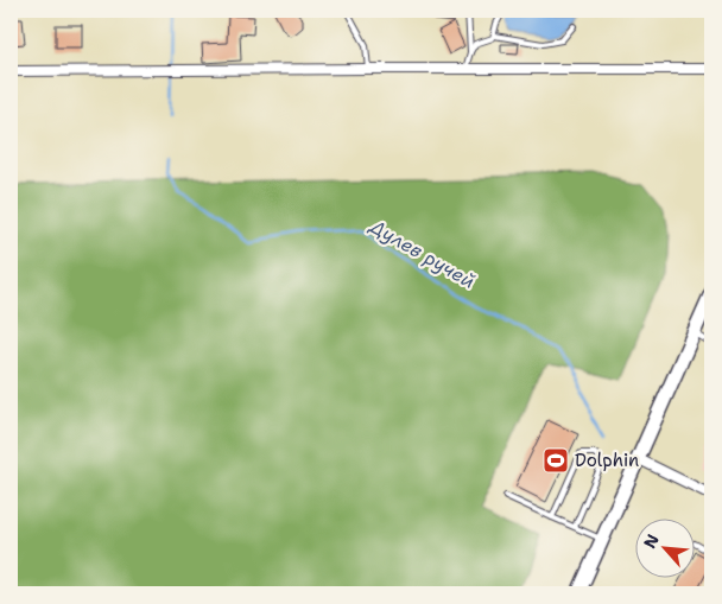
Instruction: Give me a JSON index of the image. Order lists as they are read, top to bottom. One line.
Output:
{"water":["Дулев ручей"],"places":{"sports":["Dolphin"]},"north":"top left"}
